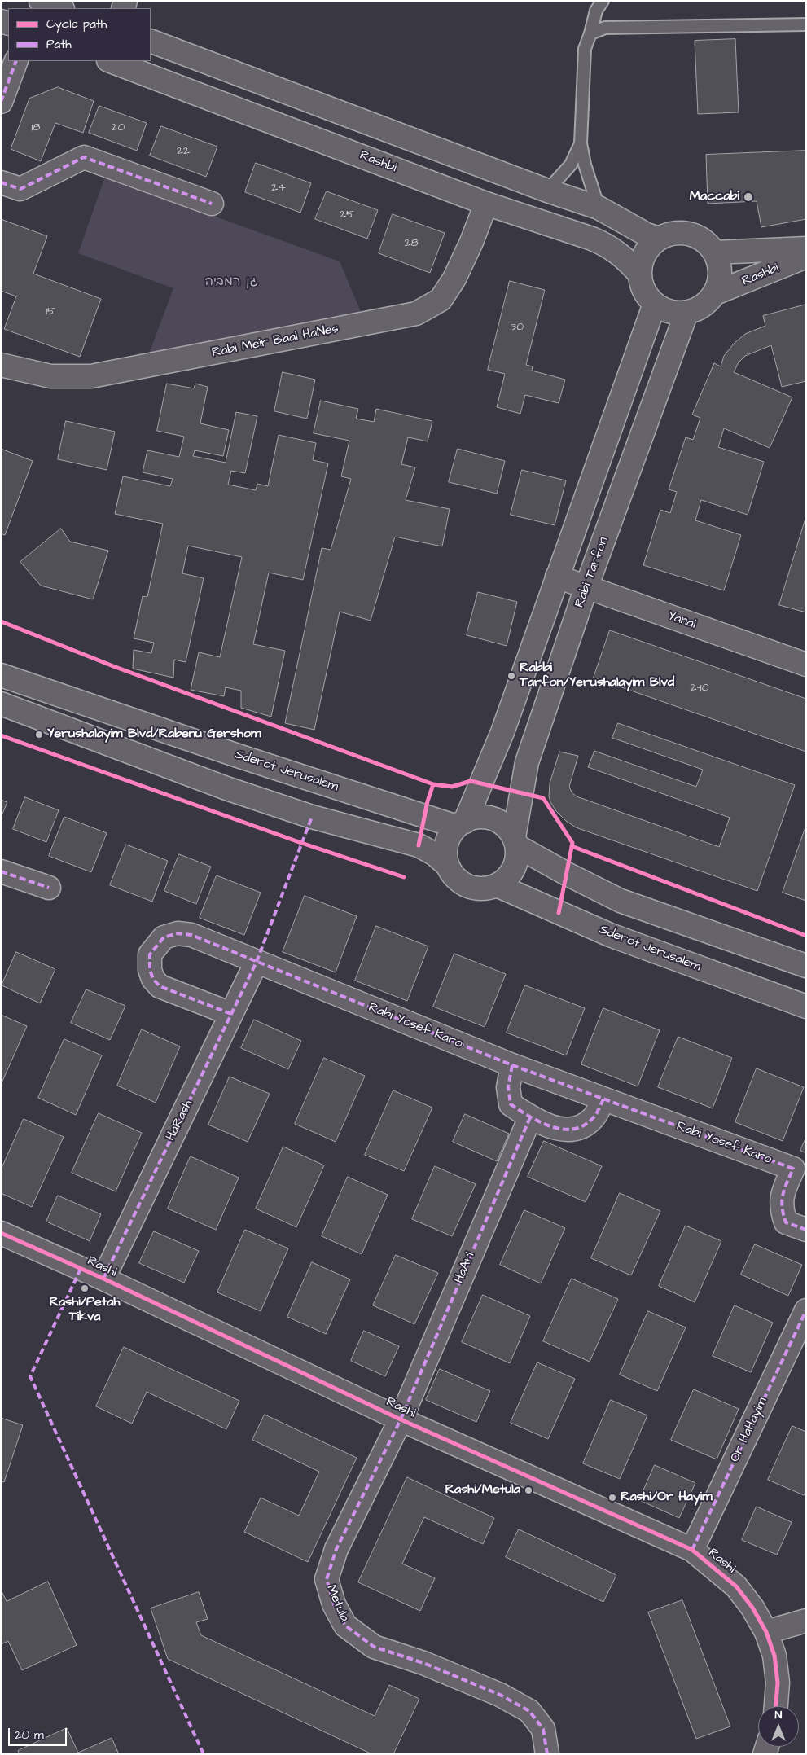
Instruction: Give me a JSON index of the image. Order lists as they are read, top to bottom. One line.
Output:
{"streets":{"street":["Rashbi","Rabi Meir Baal HaNes","Rabi Tarfon","Yanai","Sderot Jerusalem","Rabi Yosef Karo","HaRash","Rashi","HaAri","Or HaHayim","Metula"]},"crossings":[["Rashbi","Rabi Meir Baal HaNes"],["Rashbi","Rabi Tarfon"],["Rabi Tarfon","Yanai"],["Rabi Tarfon","Sderot Jerusalem"],["Rabi Yosef Karo","HaRash"],["HaRash","Rashi"],["Rashi","HaAri"],["Rashi","Or HaHayim"],["Rashi","Metula"],["HaAri","Metula"]],"parks":["גן רמביה"],"places":["Maccabi","Rabbi Tarfon/Yerushalayim Blvd","Yerushalayim Blvd/Rabenu Gershom","Rashi/Petah Tikva","Rashi/Metula","Rashi/Or Hayim"],"house_numbers":["18","20","22","24","25","28","15","30","2-10"],"legend":["Cycle path","Path"],"scale_bar":"20 m","north":"top"}
